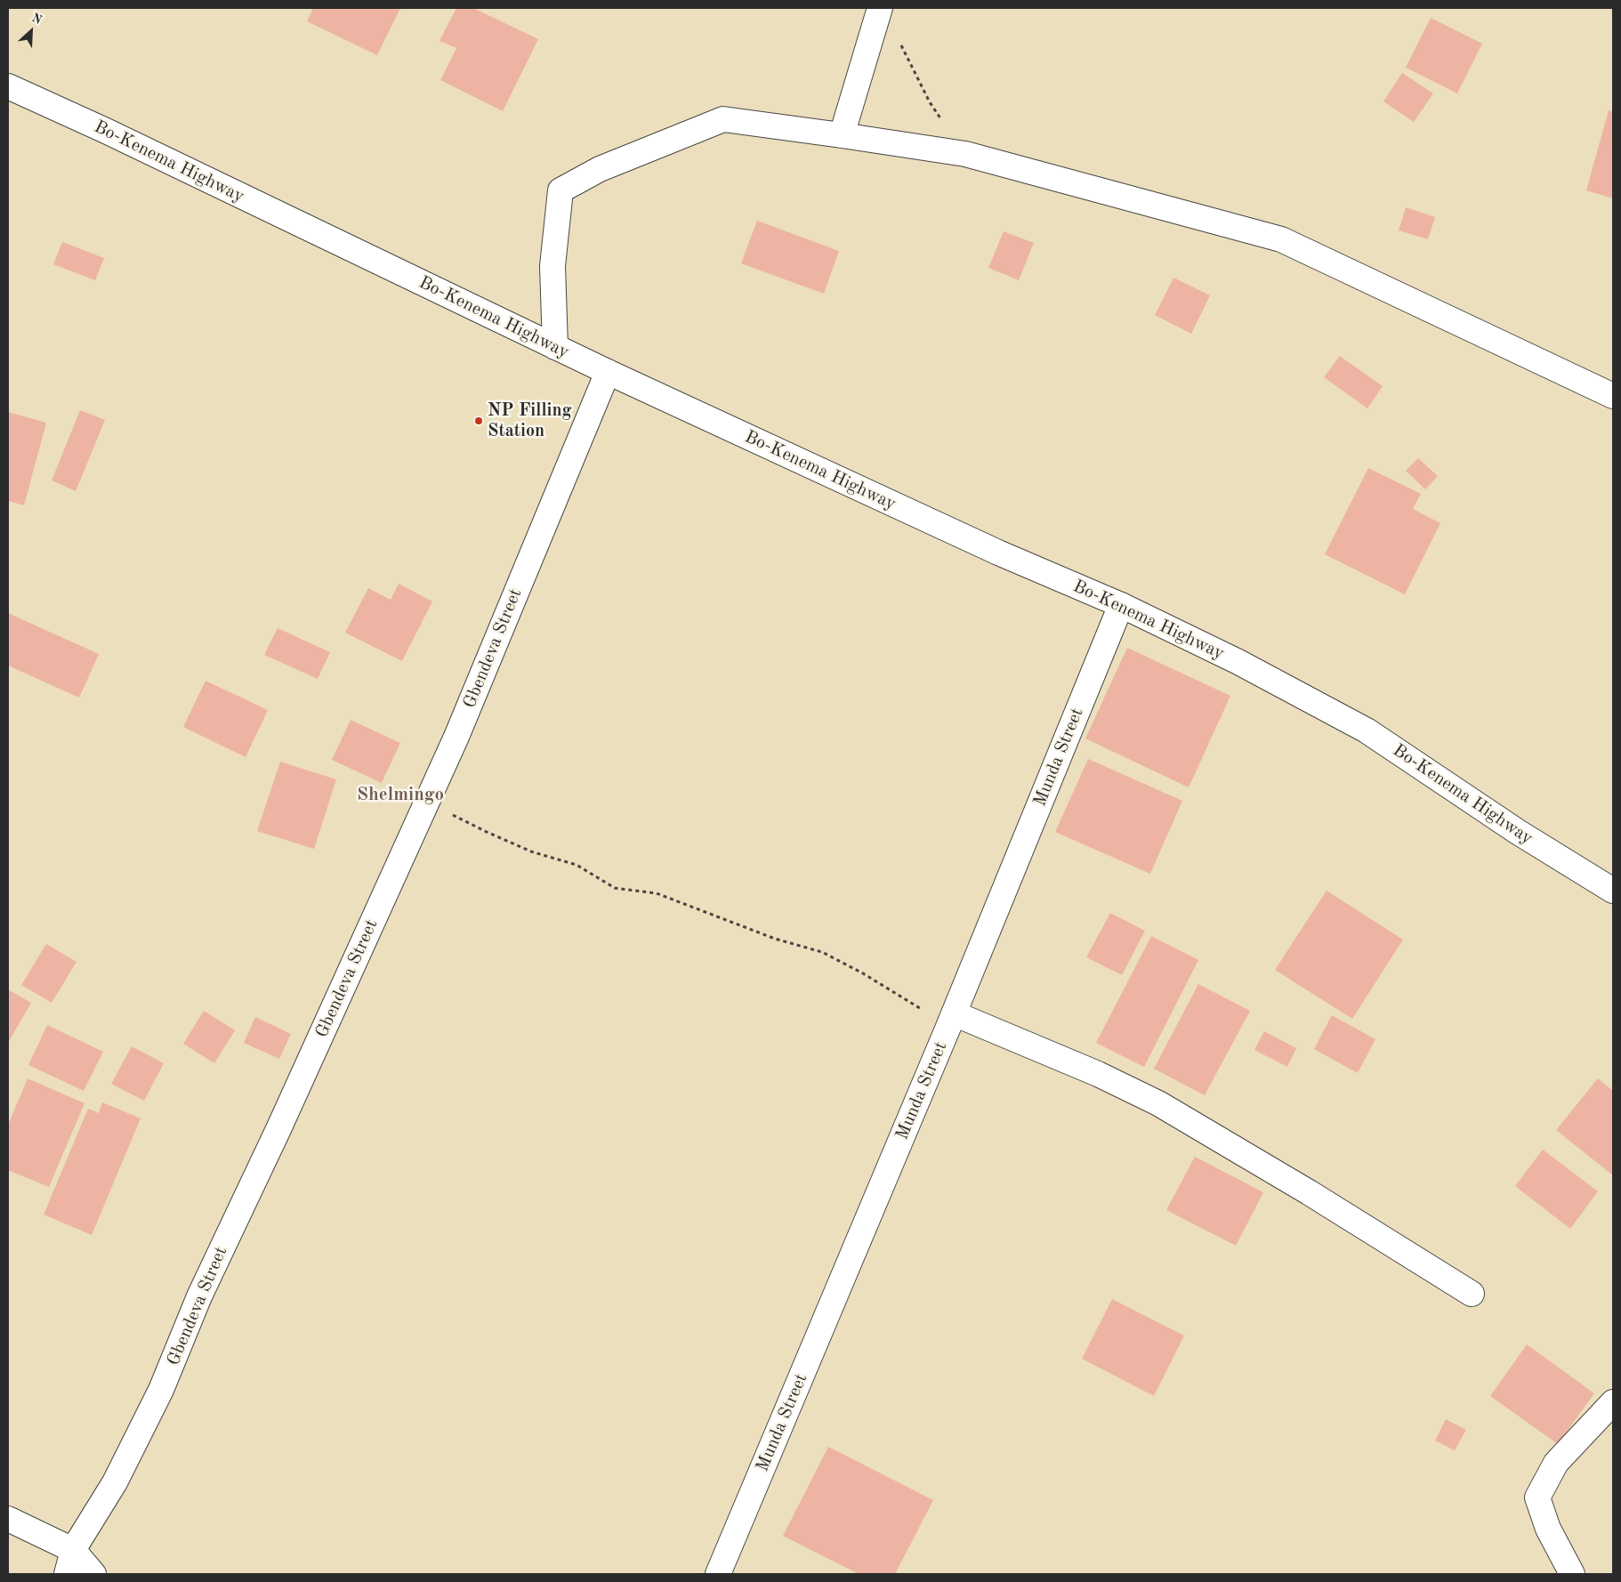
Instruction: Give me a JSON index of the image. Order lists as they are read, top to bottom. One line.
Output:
{"streets":{"main road":["Bo-Kenema Highway","Gbendeva Street","Munda Street"]},"crossings":[["Bo-Kenema Highway","Gbendeva Street"],["Bo-Kenema Highway","Munda Street"]],"districts":["Shelmingo"],"places":["NP Filling Station"],"north":"top right"}
